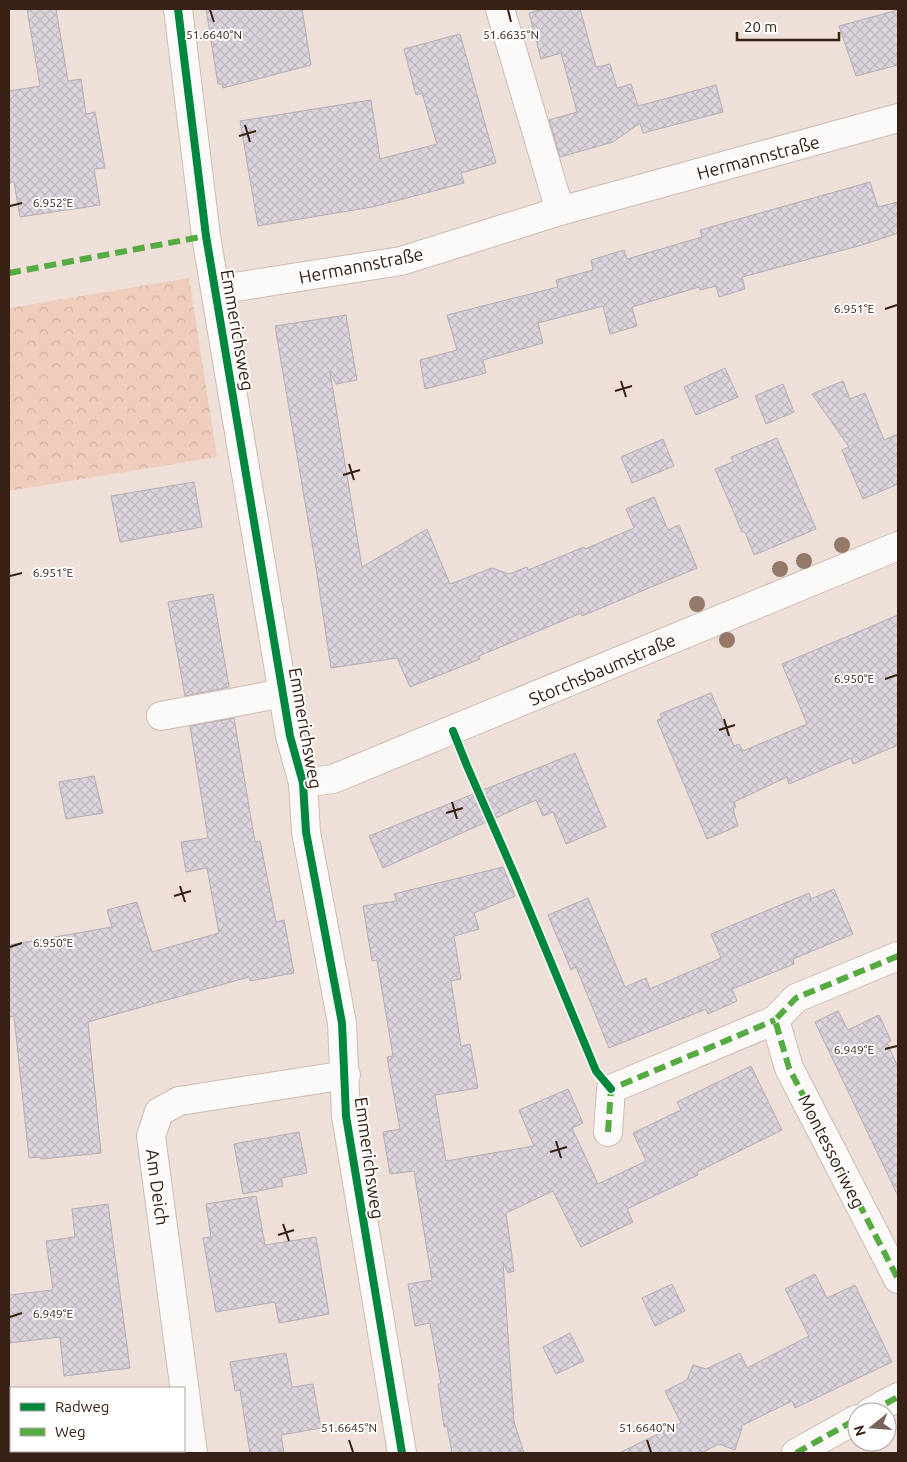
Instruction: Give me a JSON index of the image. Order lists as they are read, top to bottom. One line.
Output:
{"streets":{"street":["Hermannstraße","Emmerichsweg","Storchsbaumstraße","Montessoriweg","Am Deich"]},"crossings":[["Hermannstraße","Emmerichsweg"],["Emmerichsweg","Storchsbaumstraße"],["Emmerichsweg","Am Deich"]],"legend":["Radweg","Weg"],"scale_bar":"20 m","north":"left","coordinates":["51.6640°N","51.6635°N","6.952°E","6.951°E","6.950°E","6.949°E","51.6645°N"]}
